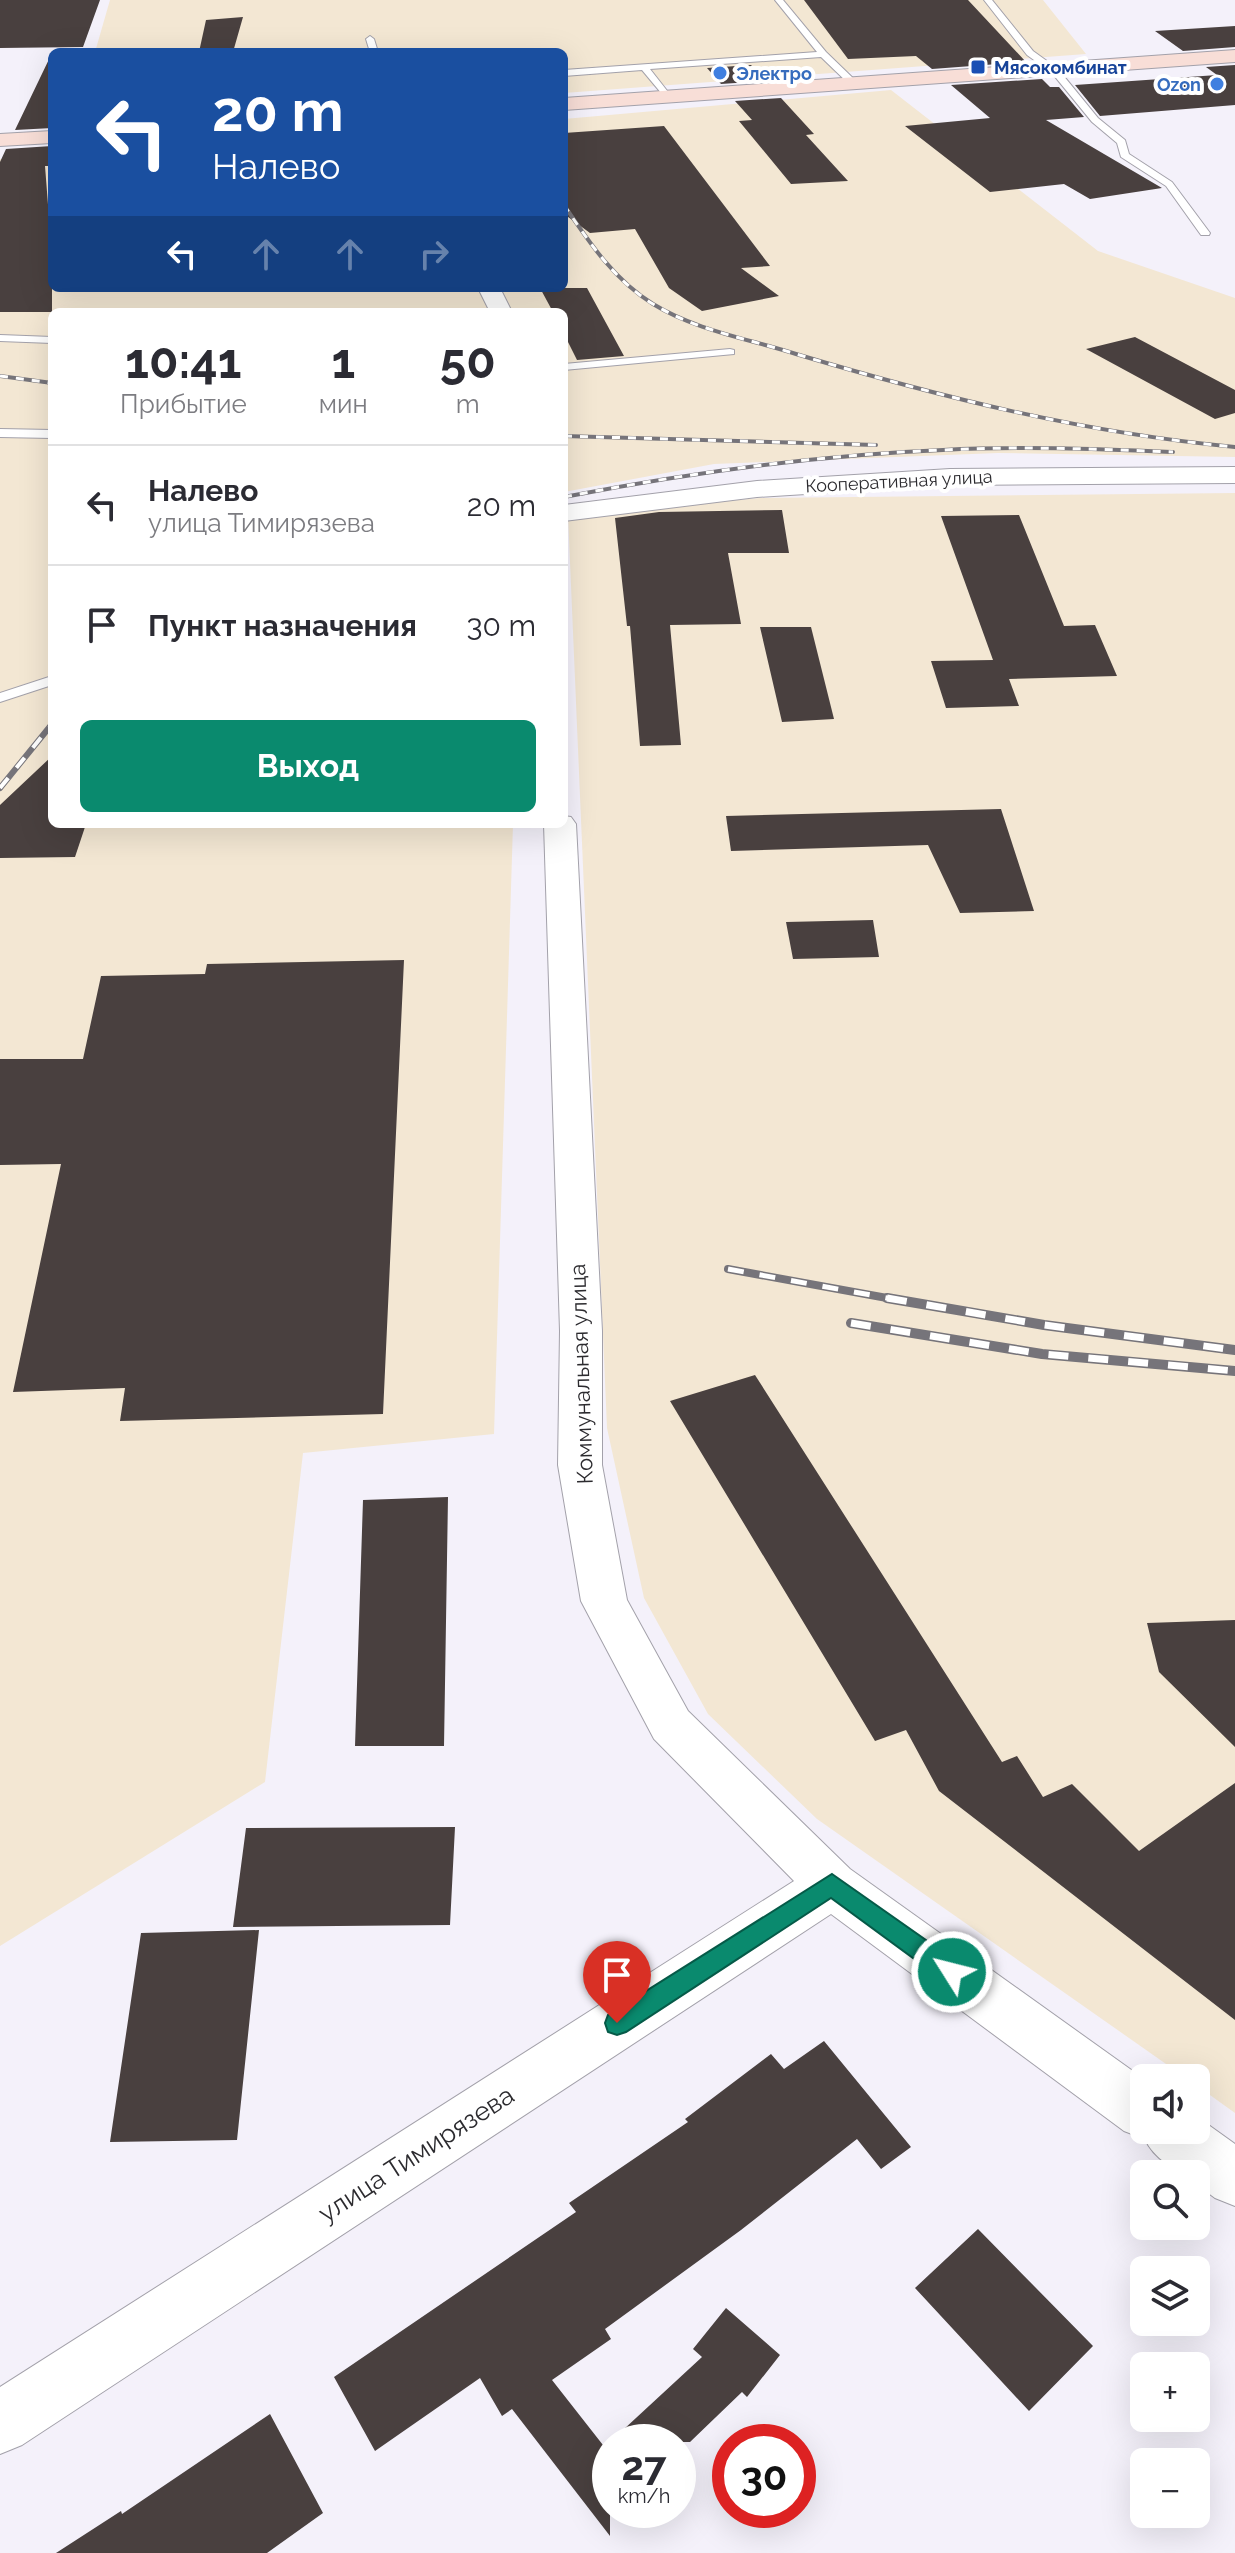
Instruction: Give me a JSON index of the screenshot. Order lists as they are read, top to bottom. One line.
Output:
{"streets":{"street":["Кооперативная улица","Коммунальная улица","улица Тимирязева"]},"crossings":[["Коммунальная улица","улица Тимирязева"]],"places":{"transit":["Мясокомбинат"],"other":["Электро","Ozon"]},"page":{"turn":["20 m","Налево"],"eta":["10:41","Прибытие","1","мин","50","m"],"list":[{"name":"Налево","note":"улица Тимирязева","value":"20 m"},{"name":"Пункт назначения","value":"30 m"}],"buttons":"Выход","map_buttons":["+","−"],"speed":"27 km/h","limit":"30"}}
